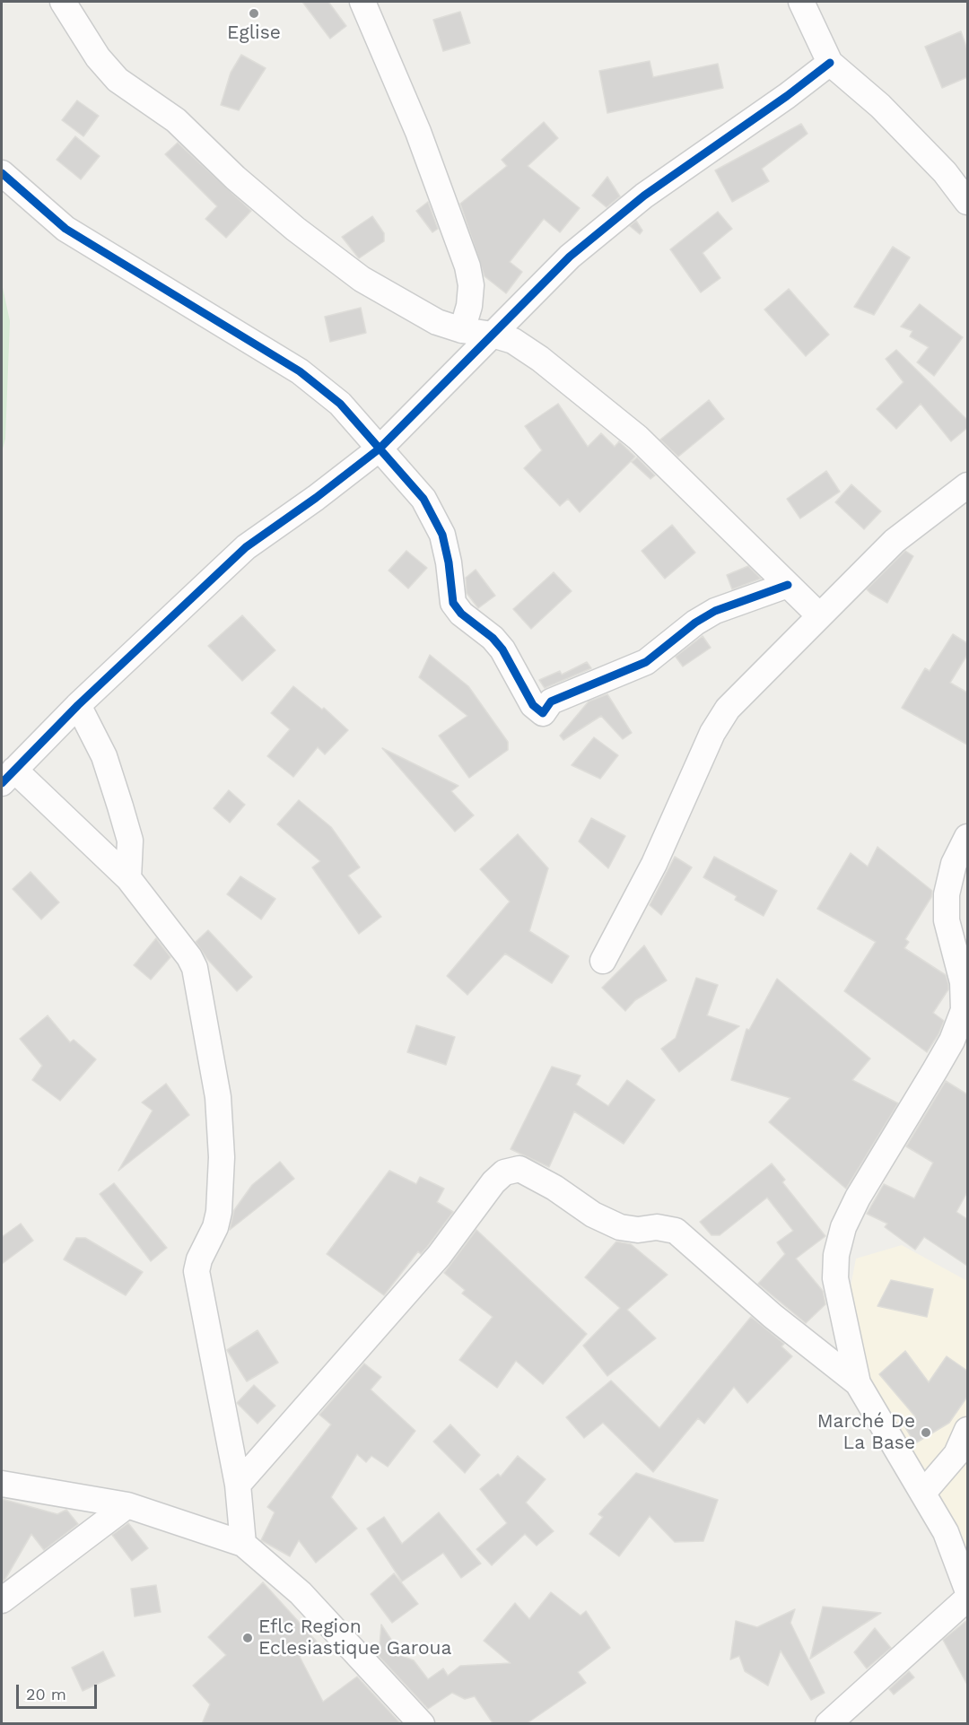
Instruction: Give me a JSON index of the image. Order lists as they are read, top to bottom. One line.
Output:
{"places":["Eglise","Marché De La Base","Eflc Region Eclesiastique Garoua"],"scale_bar":"20 m"}
